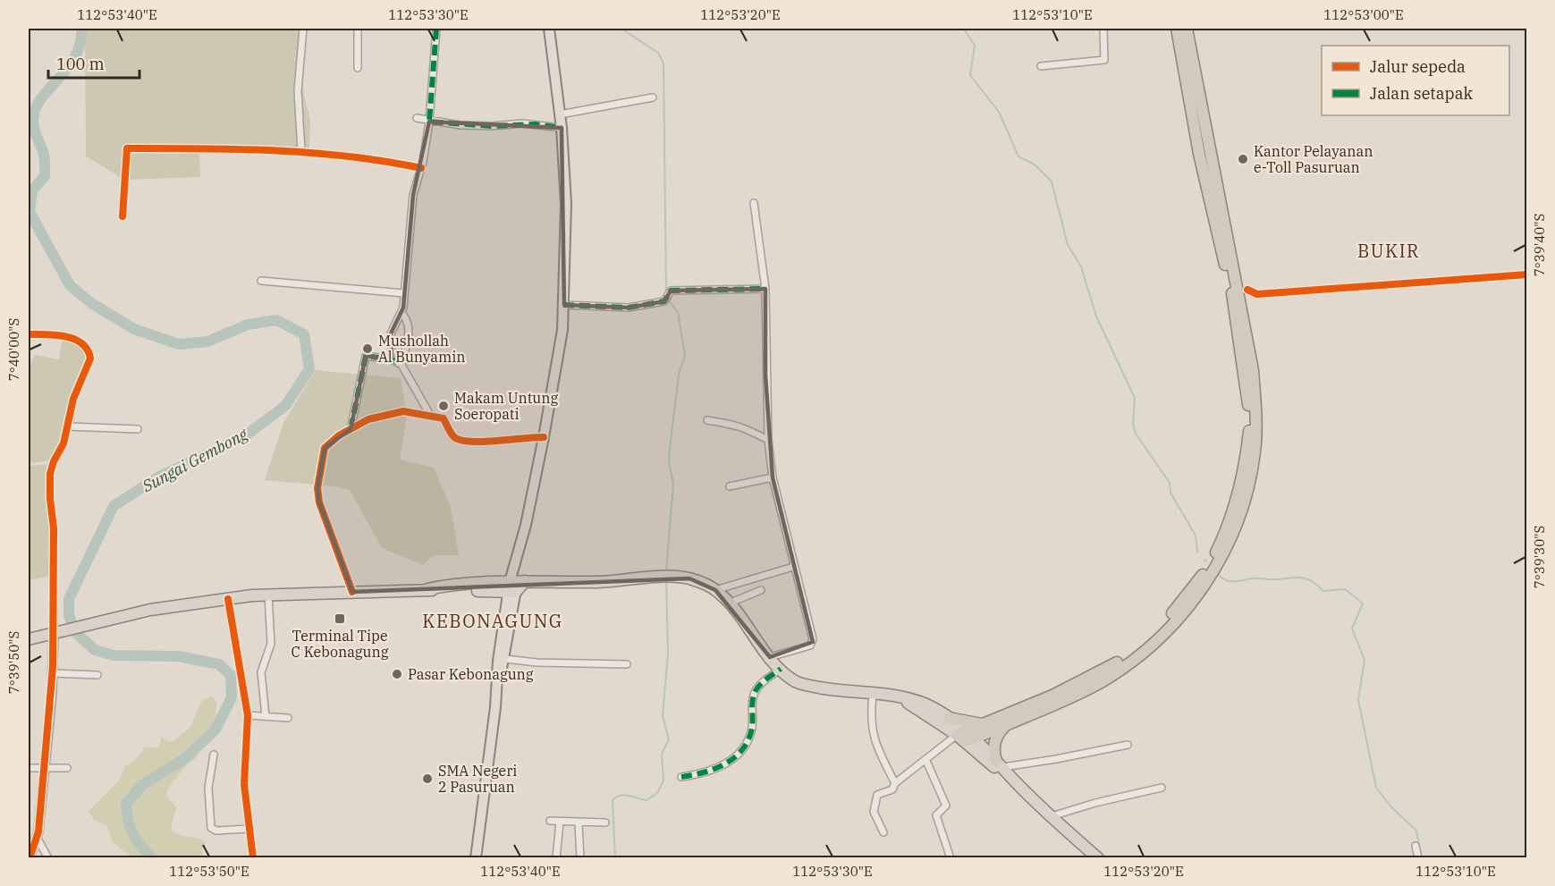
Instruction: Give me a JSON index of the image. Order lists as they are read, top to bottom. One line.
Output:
{"districts":["BUKIR","KEBONAGUNG"],"water":["Sungai Gembong"],"places":{"other":["Kantor Pelayanan e-Toll Pasuruan","Mushollah Al Bunyamin","Makam Untung Soeropati","Pasar Kebonagung","SMA Negeri 2 Pasuruan"],"transit":["Terminal Tipe C Kebonagung"]},"legend":["Jalur sepeda","Jalan setapak"],"scale_bar":"100 m","coordinates":["112°53'40\"E","112°53'30\"E","112°53'20\"E","112°53'10\"E","112°53'00\"E","7°39'40\"S","7°40'00\"S","7°39'30\"S","7°39'50\"S","112°53'50\"E"]}
